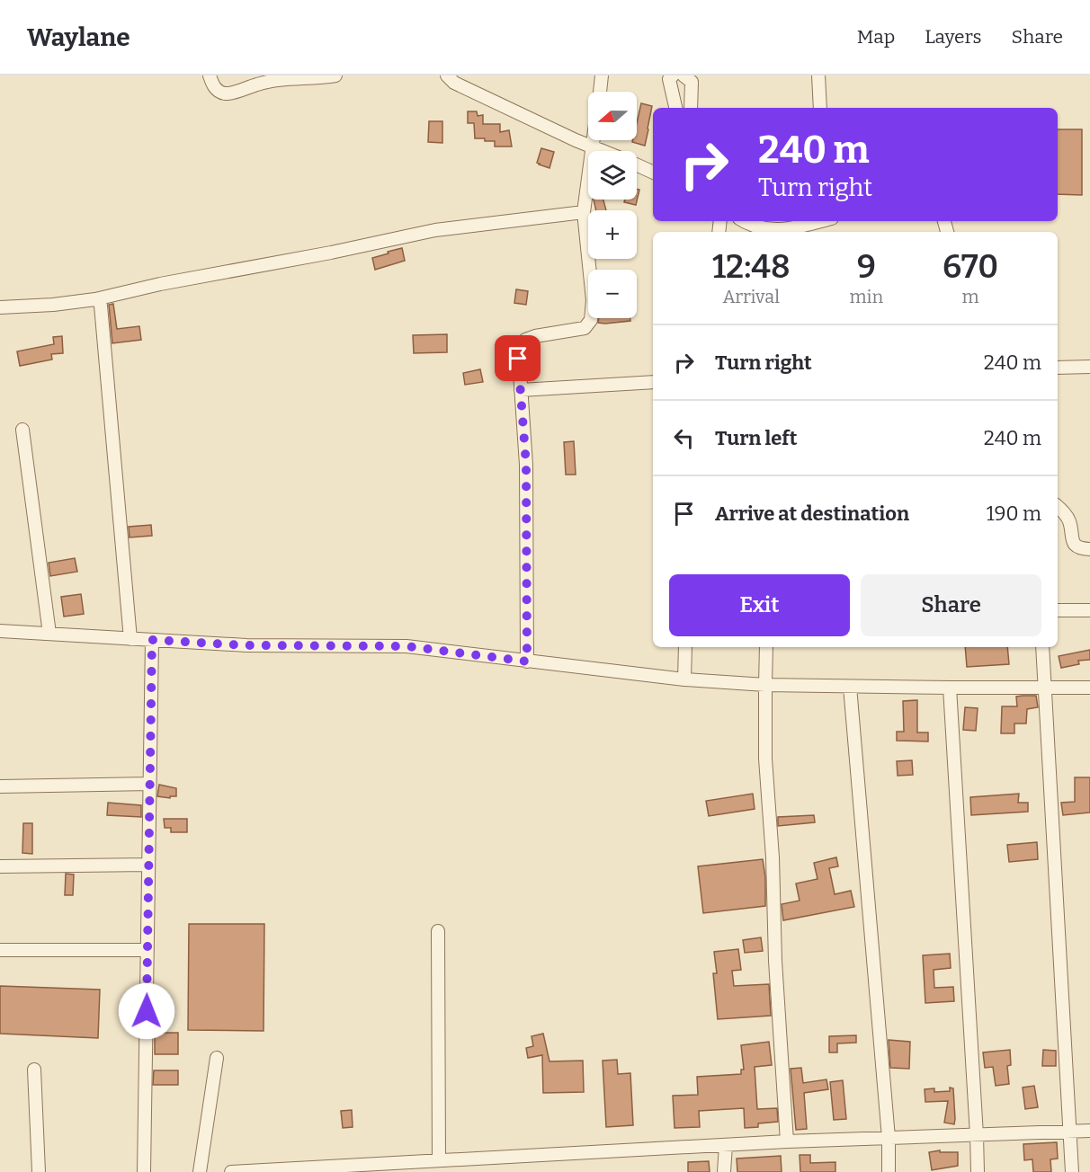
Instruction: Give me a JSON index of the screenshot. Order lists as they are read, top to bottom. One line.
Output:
{"north":"left","page":{"header":"Waylane","nav":["Map","Layers","Share"],"map_buttons":["+","−"],"turn":["240 m","Turn right"],"eta":["12:48","Arrival","9","min","670","m"],"list":[{"name":"Turn right","value":"240 m"},{"name":"Turn left","value":"240 m"},{"name":"Arrive at destination","value":"190 m"}],"buttons":["Exit","Share"]}}
